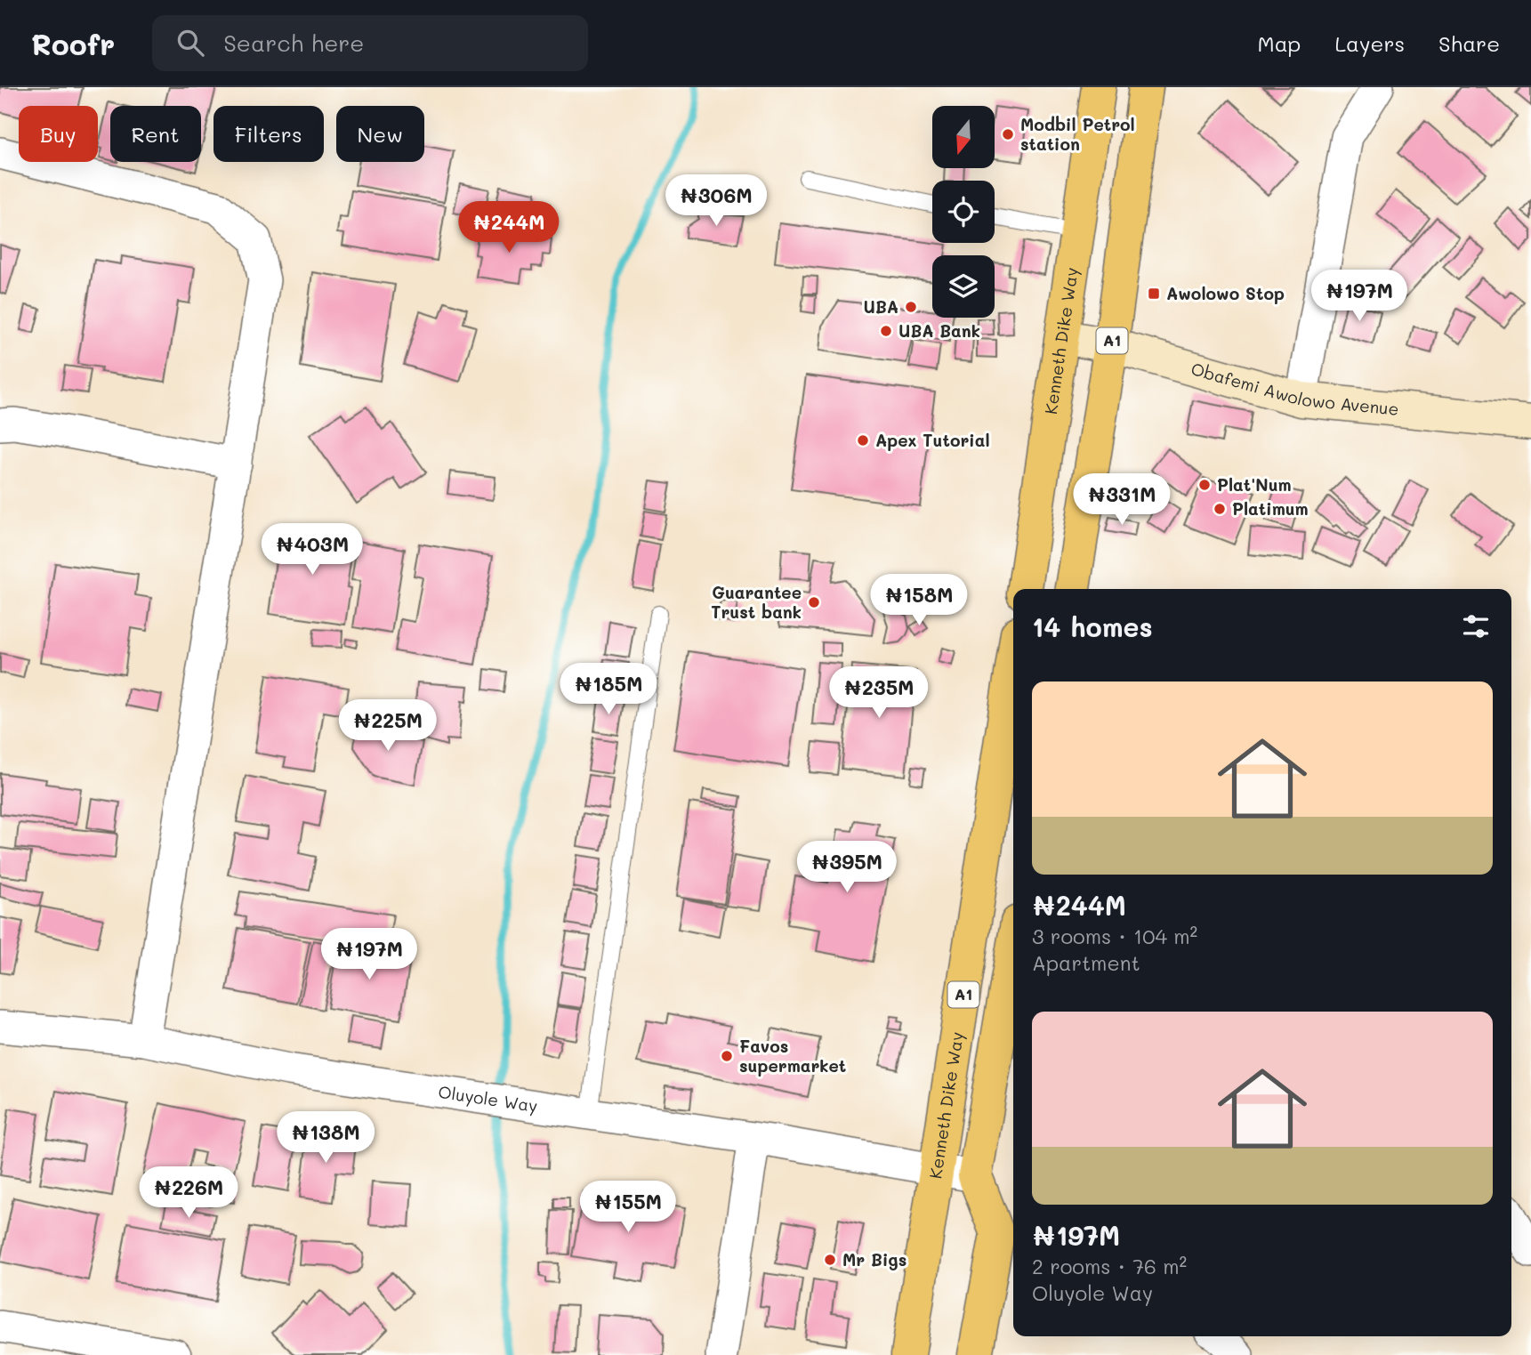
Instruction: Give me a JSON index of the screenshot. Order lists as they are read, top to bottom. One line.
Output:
{"streets":{"highway":["Kenneth Dike Way","A1"],"main road":["Obafemi Awolowo Avenue"],"street":["Oluyole Way"]},"crossings":[["Kenneth Dike Way","Obafemi Awolowo Avenue"],["Kenneth Dike Way","Oluyole Way"],["A1","Obafemi Awolowo Avenue"],["A1","Oluyole Way"]],"places":{"other":["Modbil Petrol station","UBA","UBA Bank","Apex Tutorial","Plat'Num","Platimum","Guarantee Trust bank","Favos supermarket","Mr Bigs"],"transit":["Awolowo Stop"]},"north":"bottom","page":{"header":"Roofr","search":"Search here","nav":["Map","Layers","Share"],"chip":["Buy","Rent","Filters","New"],"price":["₦306M","₦244M","₦197M","₦331M","₦403M","₦158M","₦185M","₦235M","₦225M","₦395M","₦197M","₦138M","₦226M","₦155M"],"heading":"14 homes","list":[{"name":"₦244M","note":"3 rooms · 104 m² · Apartment"},{"name":"₦197M","note":"2 rooms · 76 m² · Oluyole Way"}]}}
